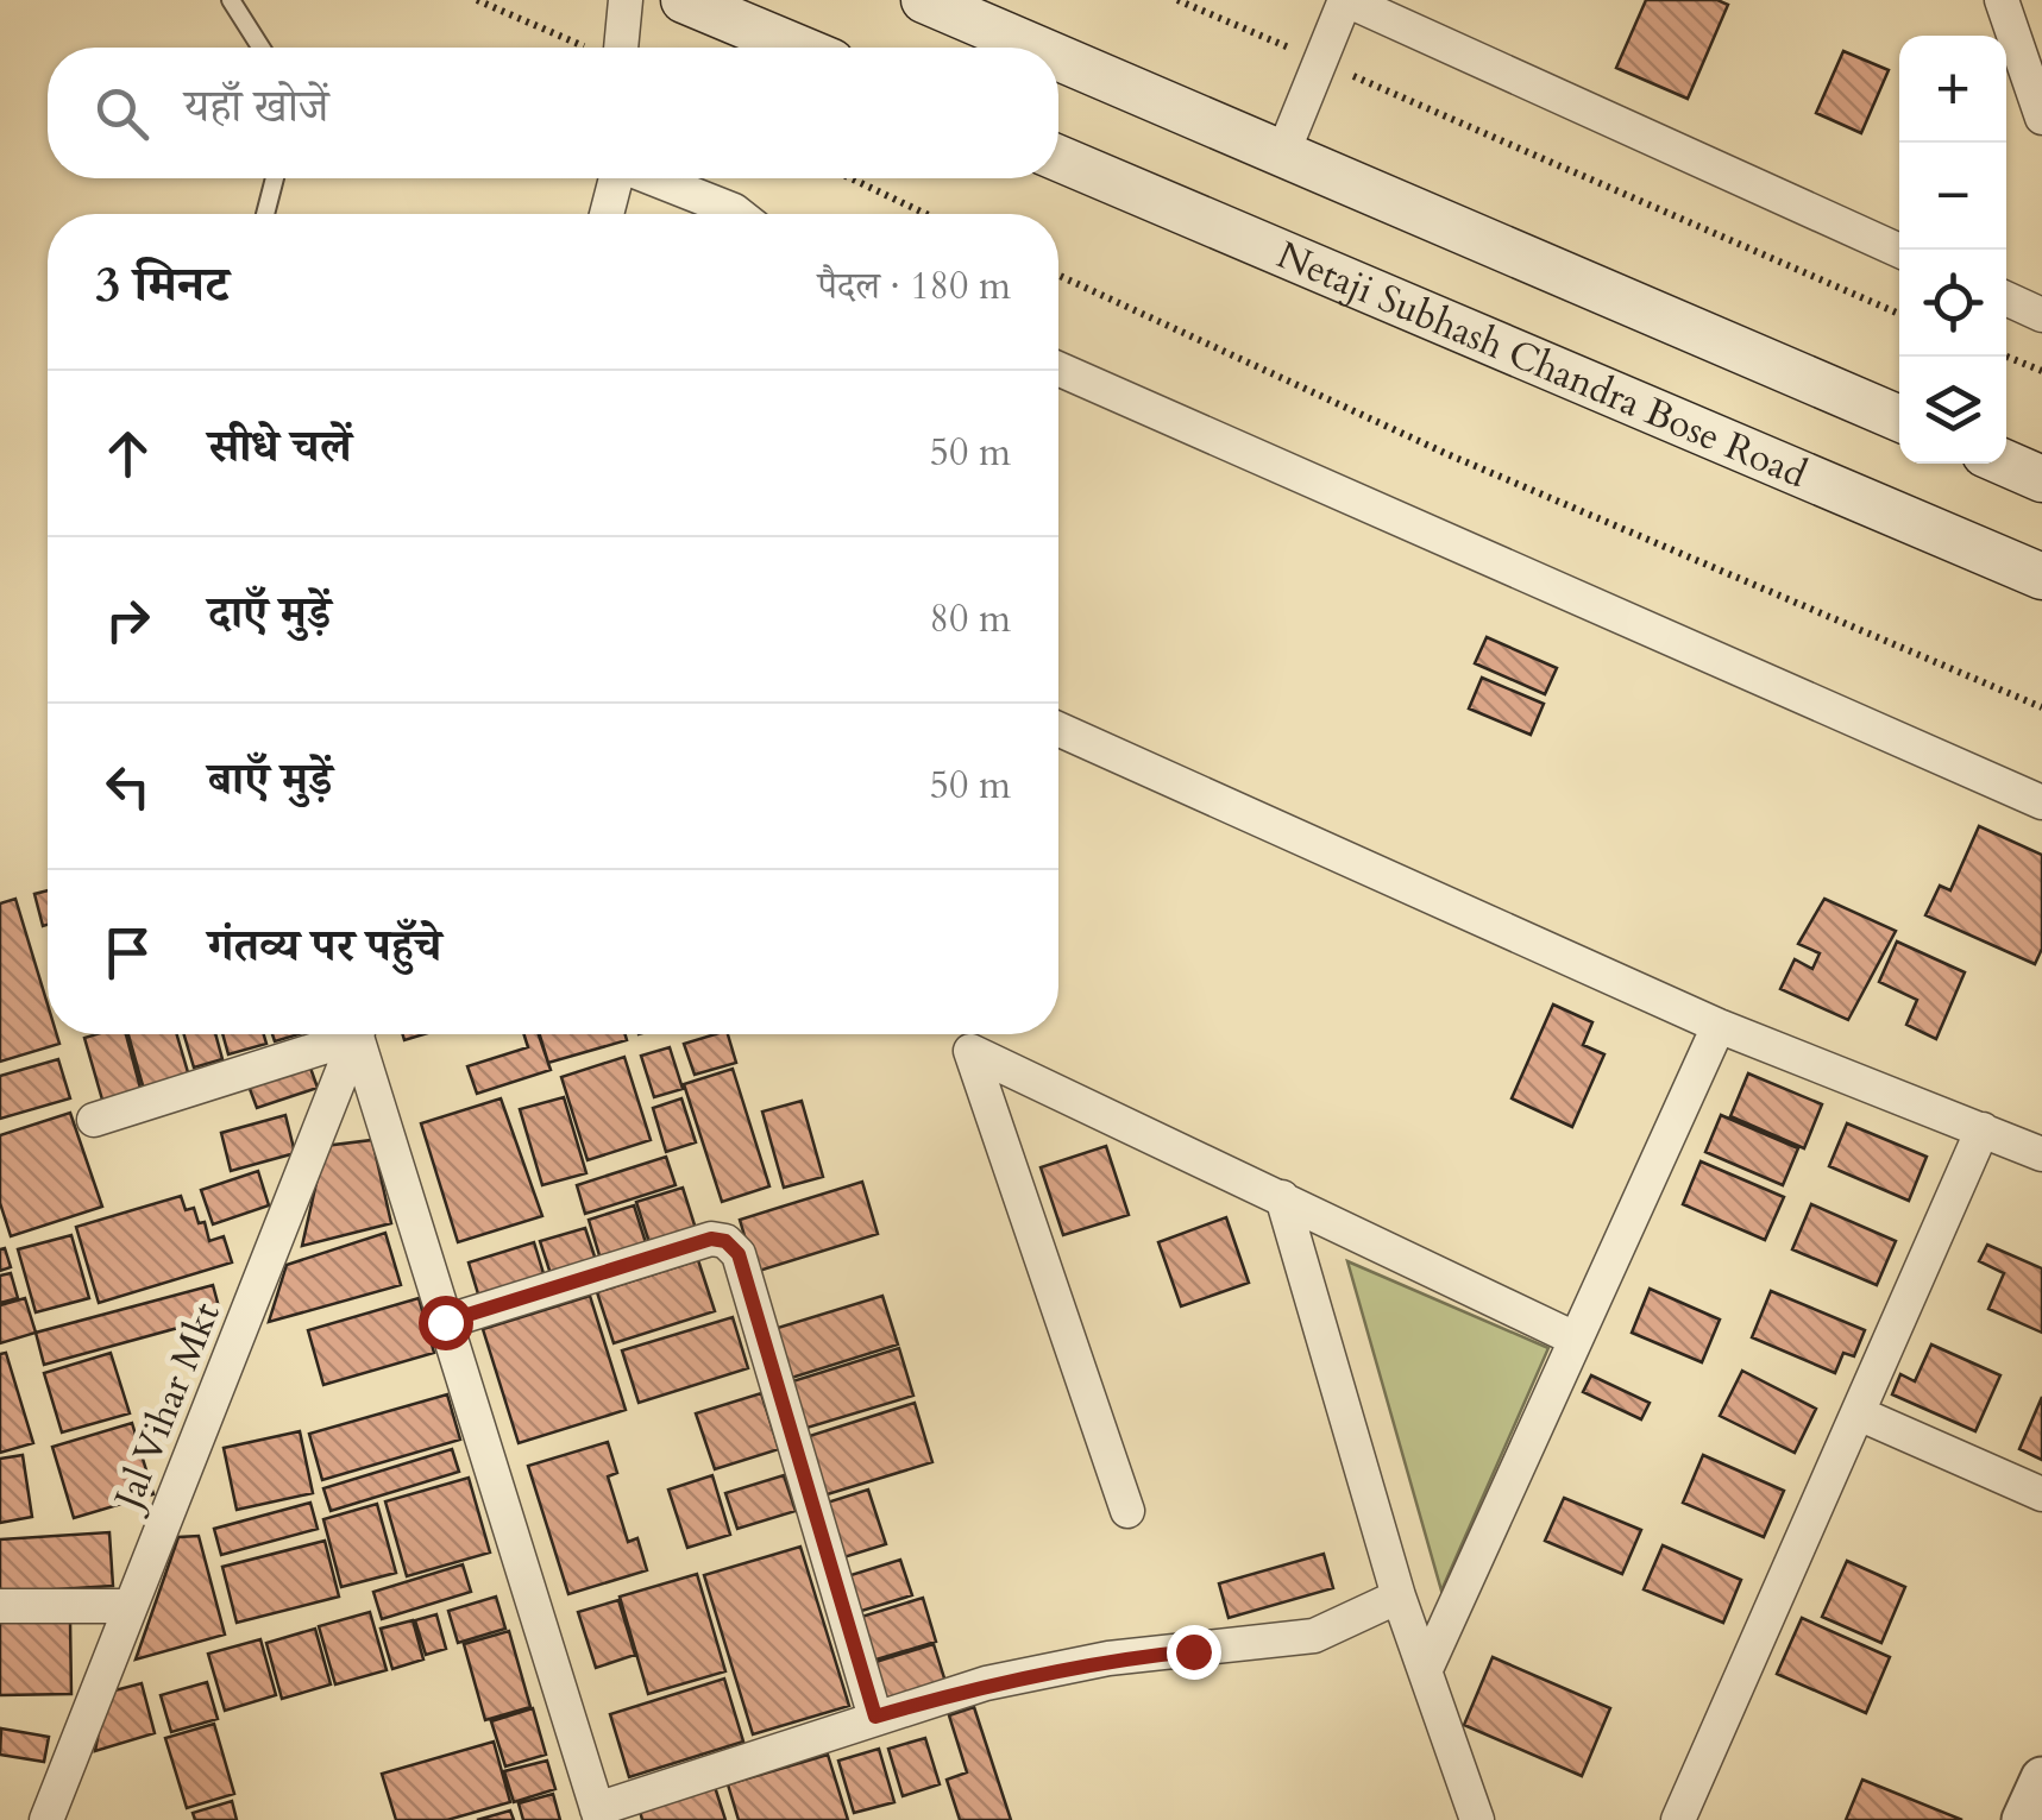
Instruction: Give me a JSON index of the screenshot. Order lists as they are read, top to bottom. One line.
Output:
{"streets":{"main road":["Netaji Subhash Chandra Bose Road"],"street":["Jal Vihar Mkt"]},"page":{"map_buttons":["+","−"],"search":"यहाँ खोजें","heading":["3 मिनट","पैदल · 180 m"],"list":[["सीधे चलें","50 m"],["दाएँ मुड़ें","80 m"],["बाएँ मुड़ें","50 m"],"गंतव्य पर पहुँचे"]}}
